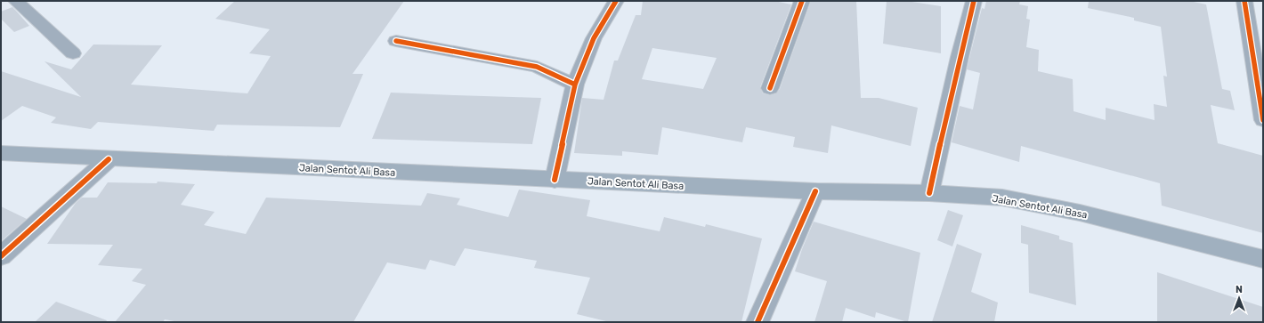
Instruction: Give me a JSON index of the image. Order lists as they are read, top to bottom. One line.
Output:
{"streets":{"main road":["Jalan Sentot Ali Basa"]},"north":"top"}
